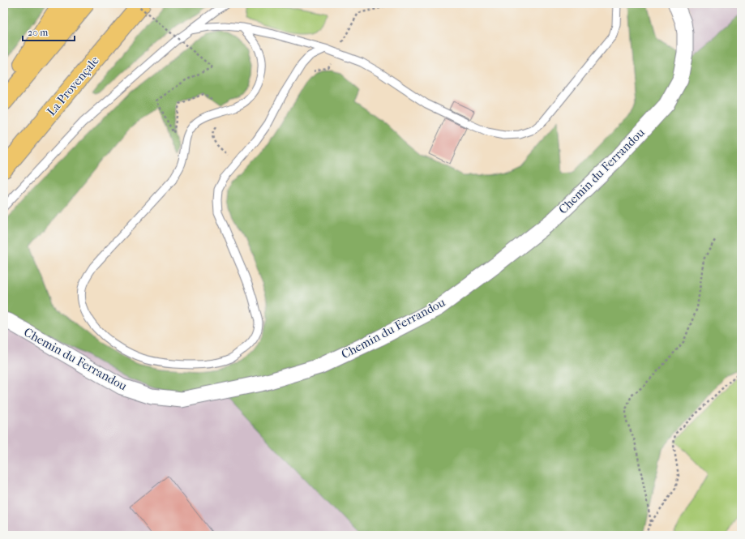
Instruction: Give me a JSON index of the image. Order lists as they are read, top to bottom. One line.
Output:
{"streets":{"highway":["La Provençale"],"street":["Chemin du Ferrandou"]},"scale_bar":"20 m"}
